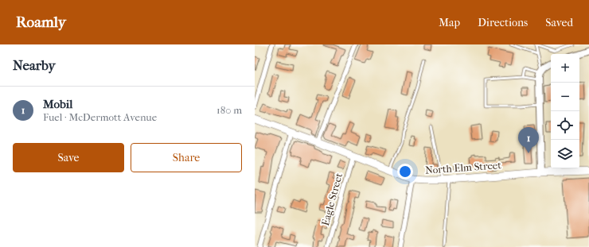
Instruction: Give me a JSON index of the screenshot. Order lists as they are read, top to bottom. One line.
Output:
{"streets":{"main road":["North Elm Street"],"street":["Eagle Street"]},"crossings":[["North Elm Street","Eagle Street"]],"page":{"header":"Roamly","nav":["Map","Directions","Saved"],"heading":"Nearby","map_buttons":["+","−"],"list":[{"mark":"1","name":"Mobil","note":"Fuel · McDermott Avenue","value":"180 m"}],"pins":"1","buttons":["Save","Share"]}}
